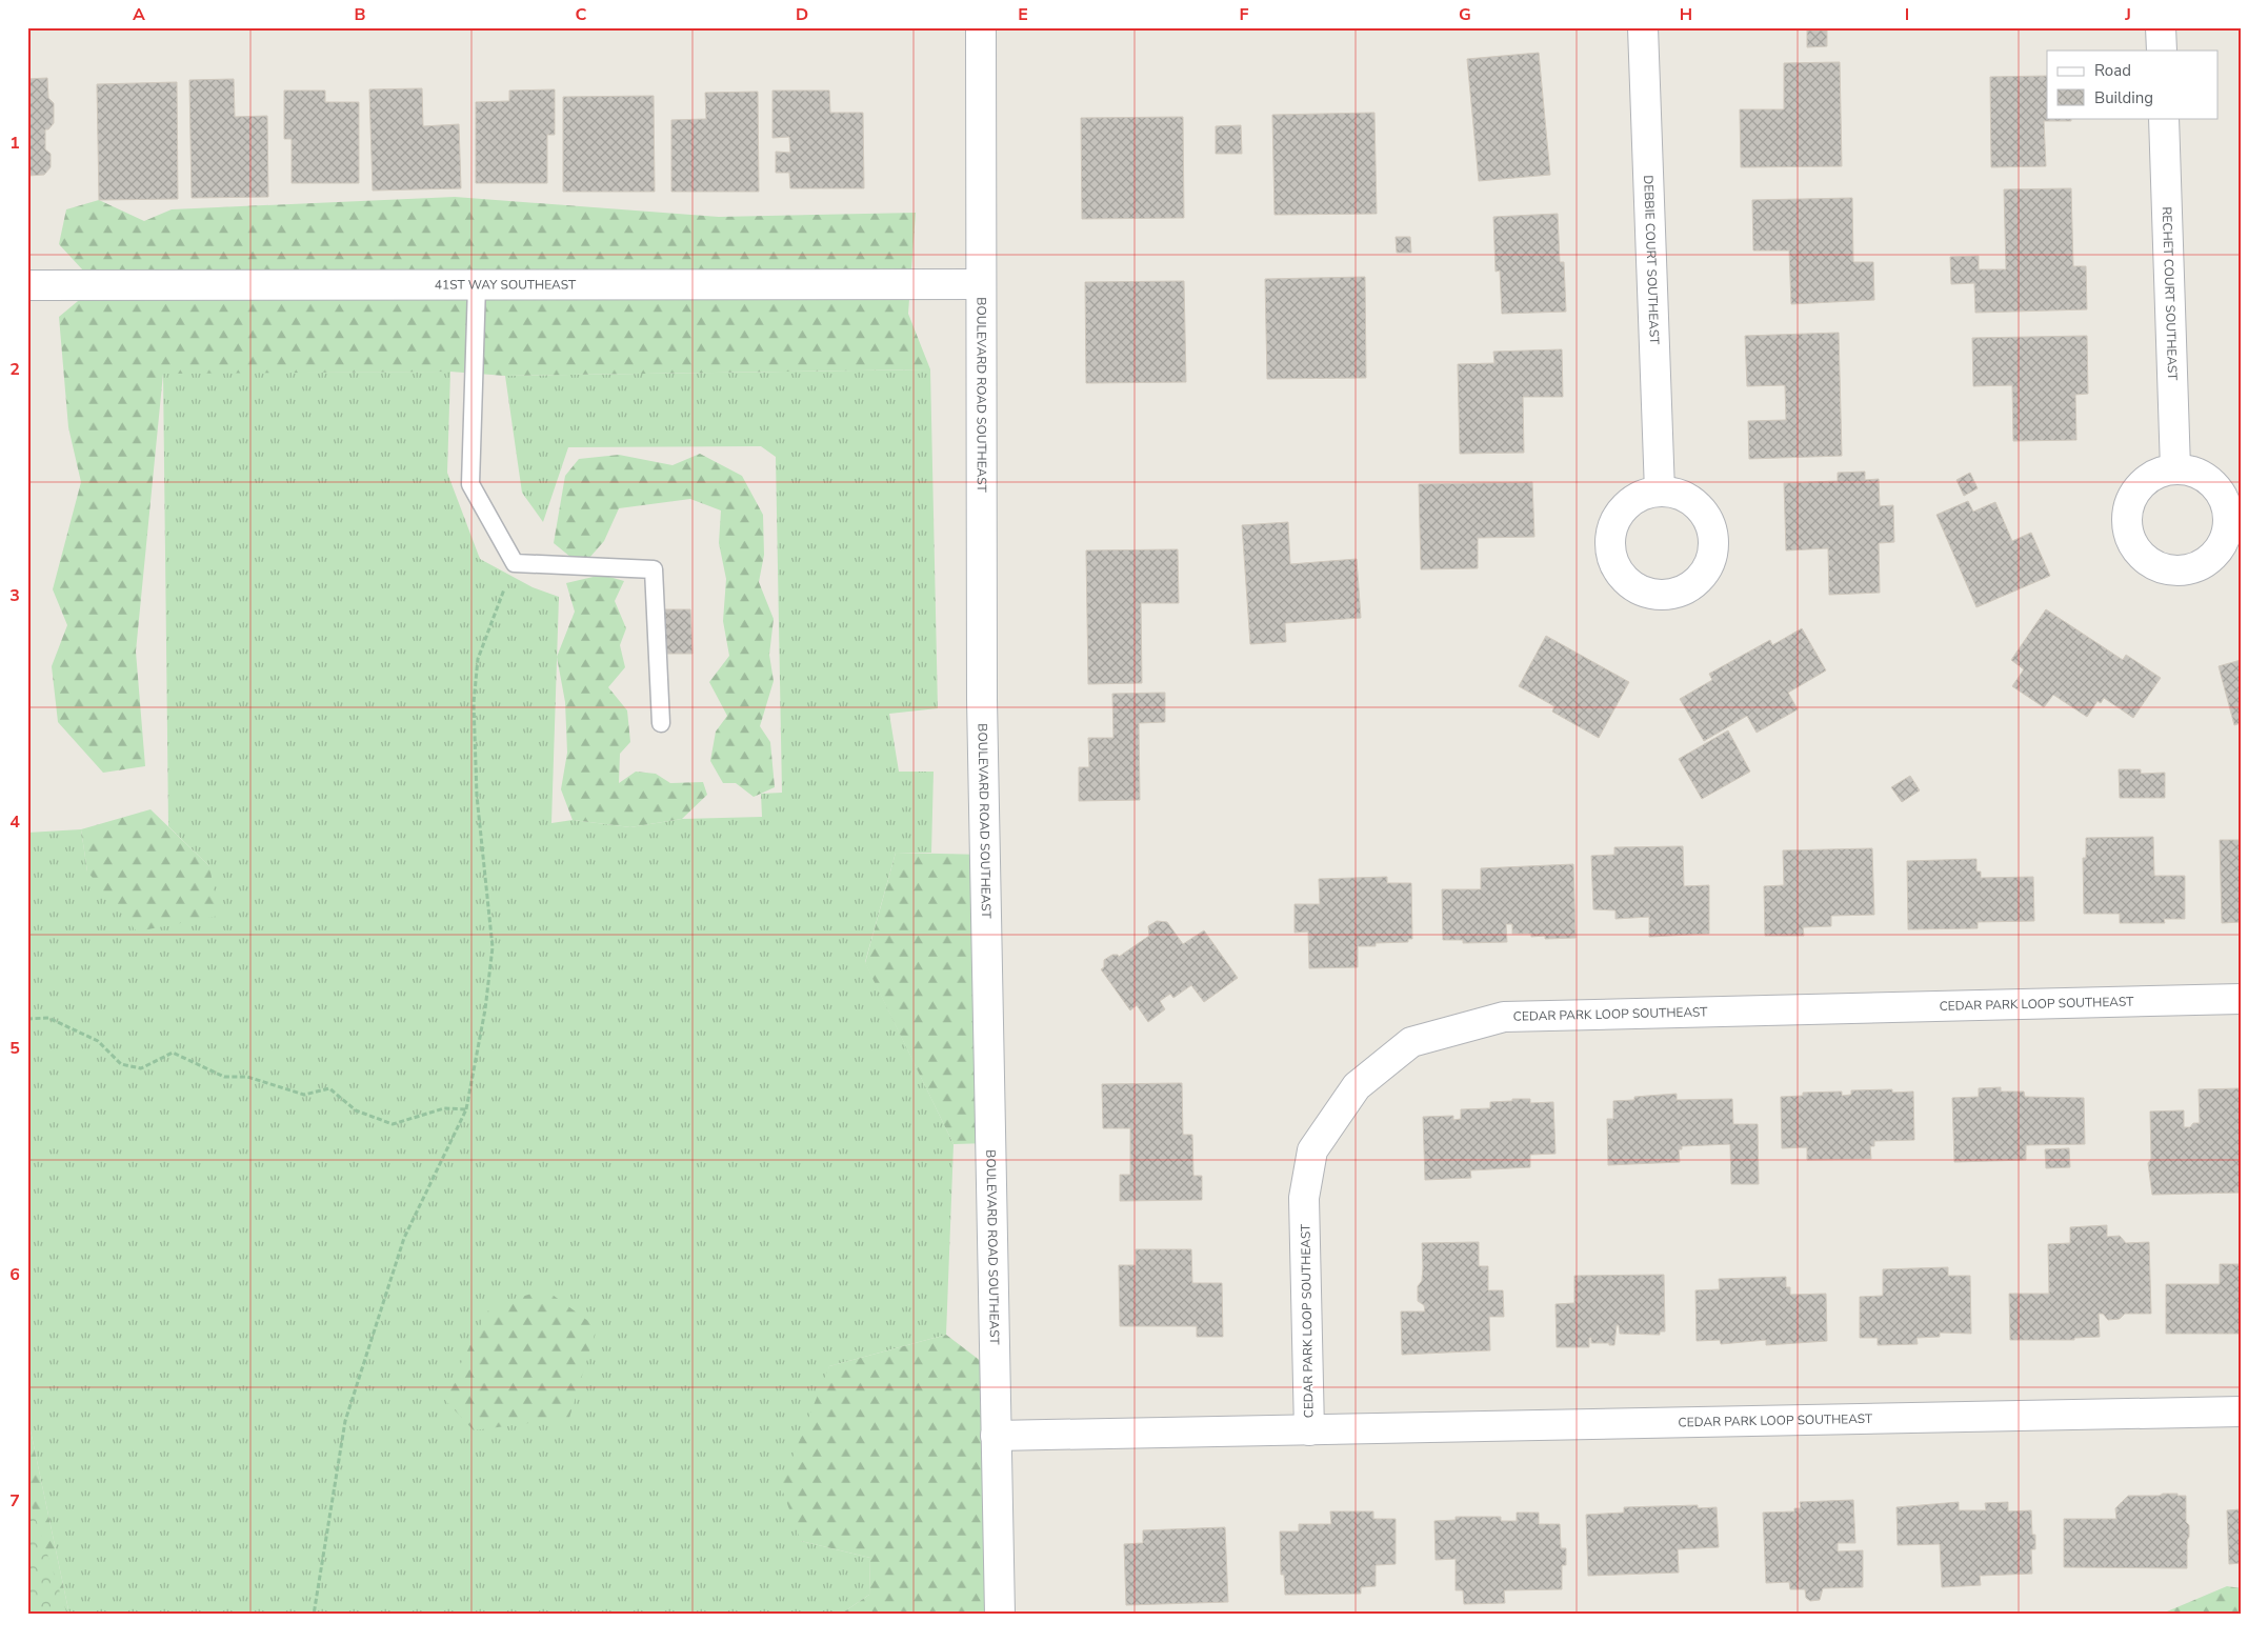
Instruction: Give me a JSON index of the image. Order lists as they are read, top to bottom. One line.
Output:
{"streets":{"street":["DEBBIE COURT SOUTHEAST","41ST WAY SOUTHEAST","RECHET COURT SOUTHEAST","BOULEVARD ROAD SOUTHEAST","CEDAR PARK LOOP SOUTHEAST"]},"crossings":[["41ST WAY SOUTHEAST","BOULEVARD ROAD SOUTHEAST"],["BOULEVARD ROAD SOUTHEAST","CEDAR PARK LOOP SOUTHEAST"]],"legend":["Road","Building"],"grid":{"columns":["A","B","C","D","E","F","G","H","I","J"],"rows":["1","2","3","4","5","6","7"]}}
